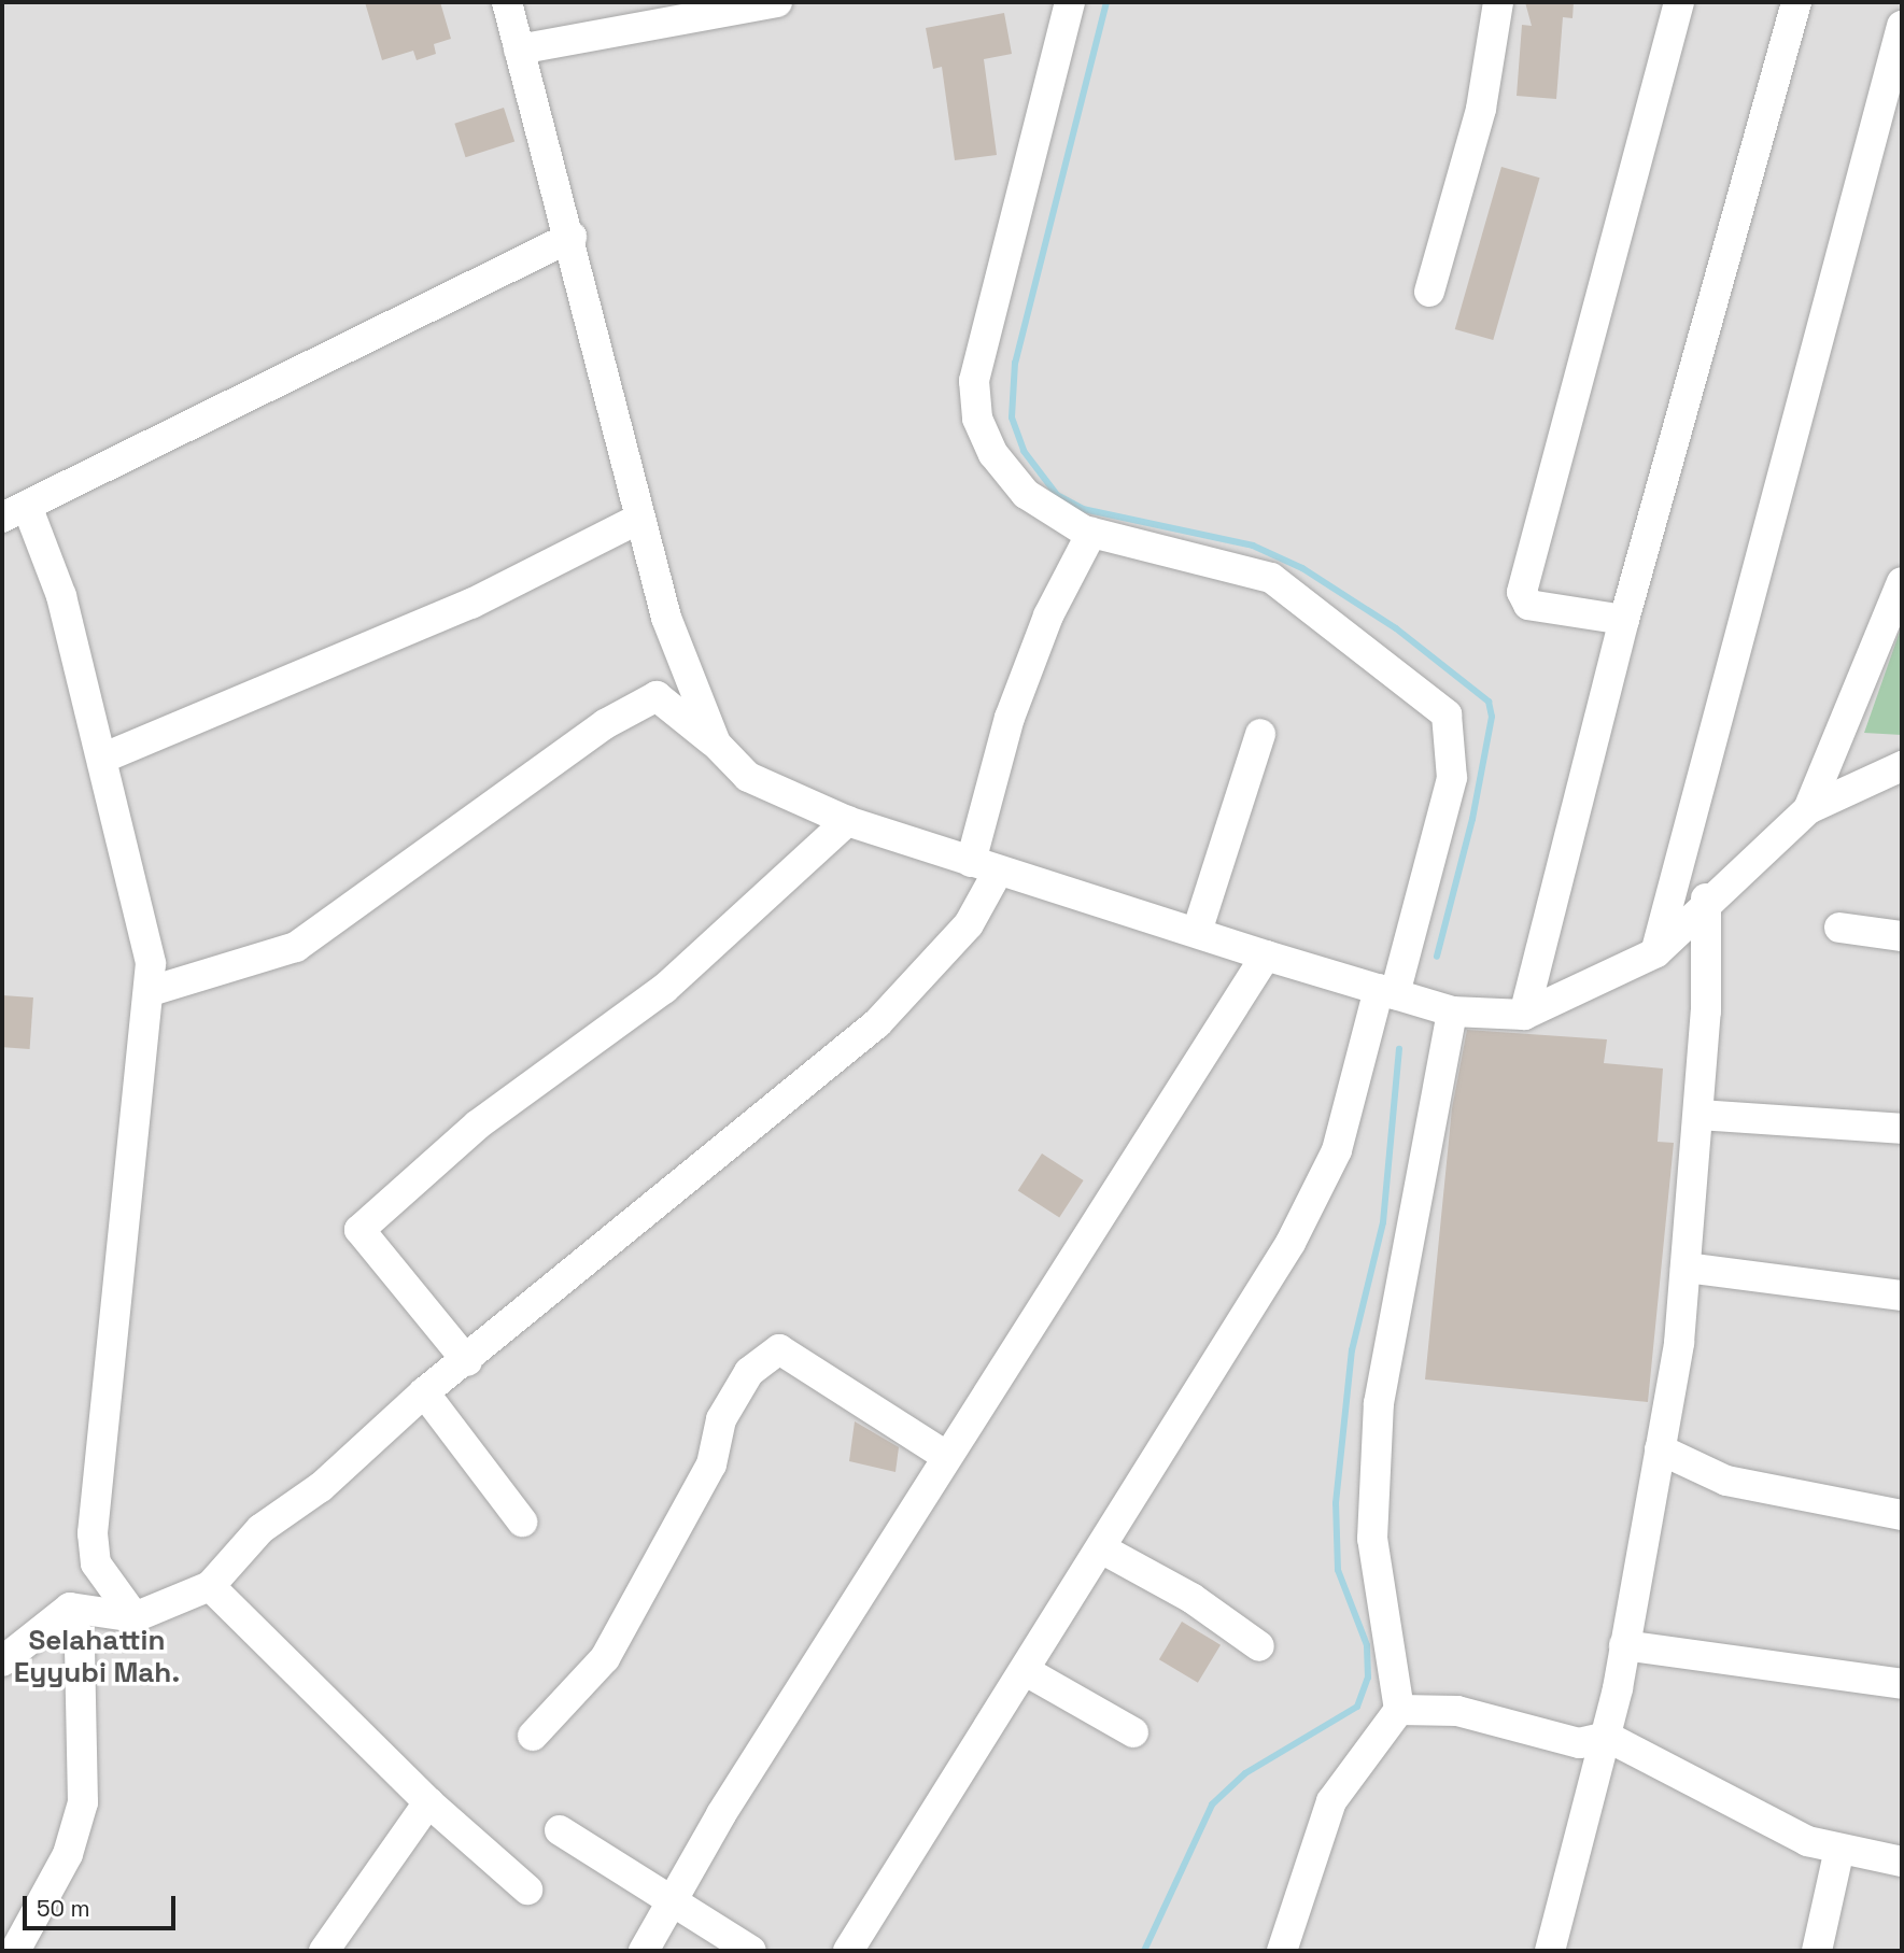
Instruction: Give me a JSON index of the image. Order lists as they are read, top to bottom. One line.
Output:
{"districts":["Selahattin Eyyubi Mah."],"scale_bar":"50 m"}
